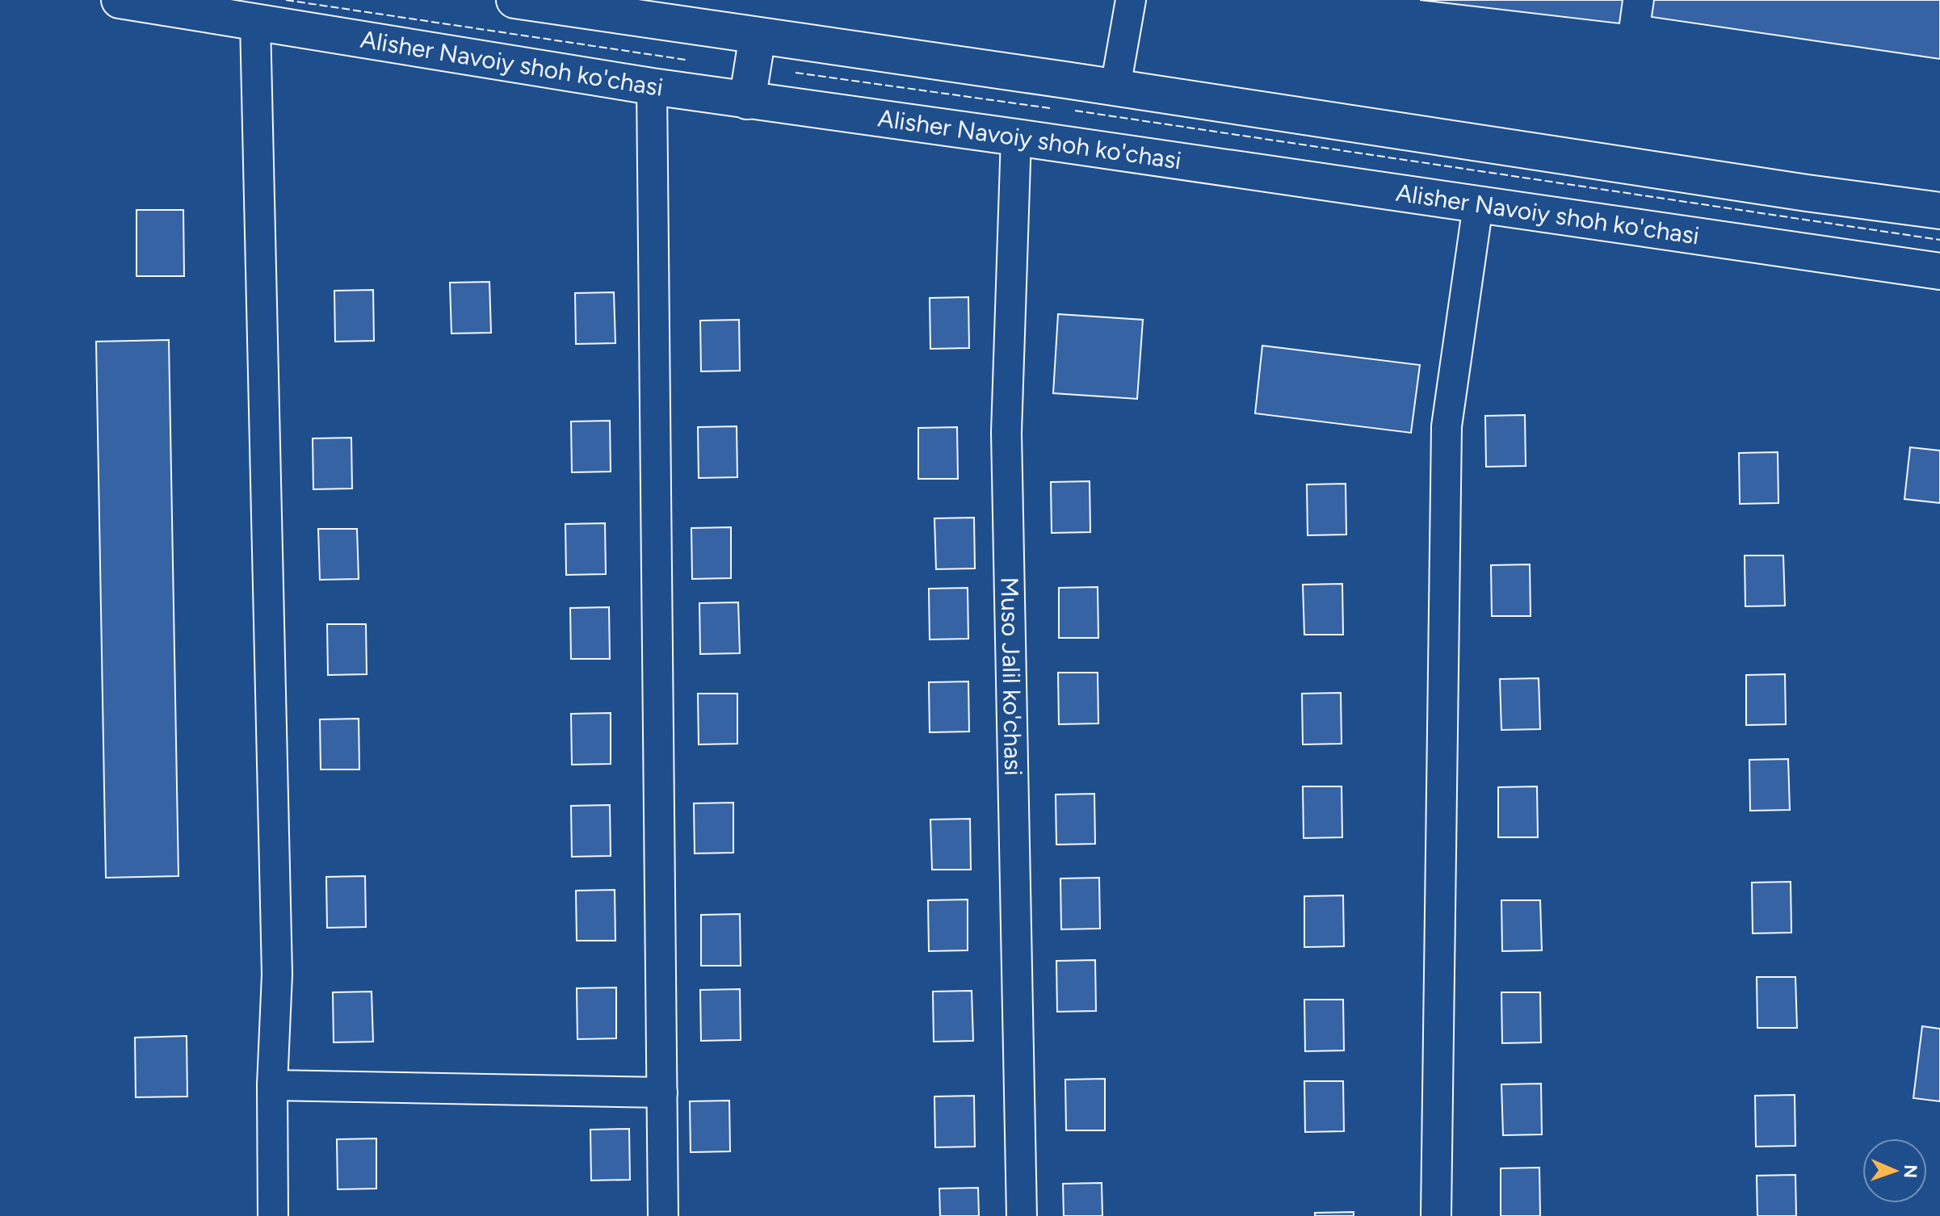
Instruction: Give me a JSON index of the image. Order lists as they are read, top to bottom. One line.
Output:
{"streets":{"main road":["Alisher Navoiy shoh ko'chasi"],"street":["Muso Jalil ko'chasi"]},"crossings":[["Alisher Navoiy shoh ko'chasi","Muso Jalil ko'chasi"]],"north":"right"}
